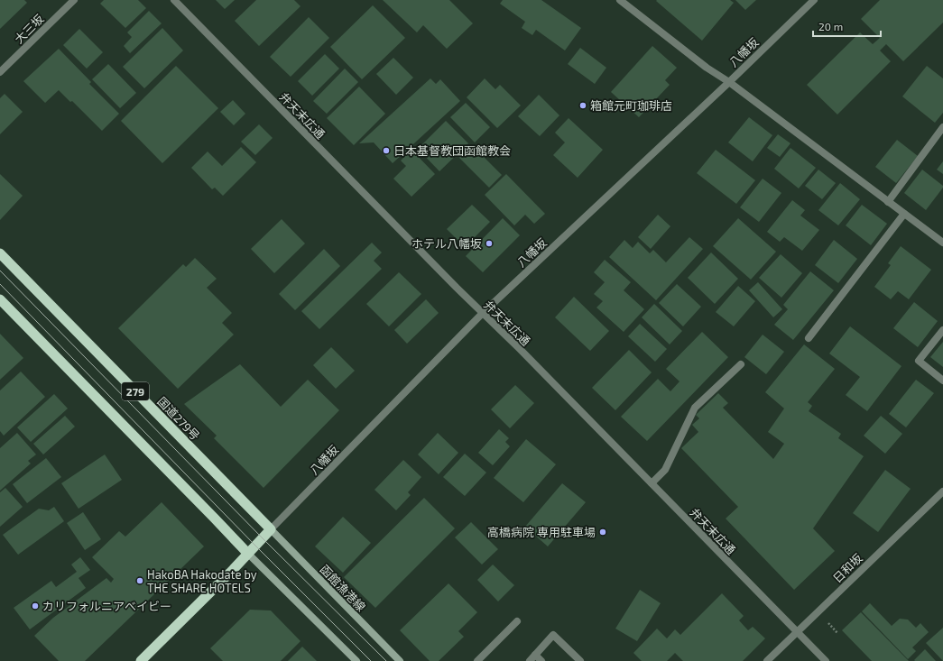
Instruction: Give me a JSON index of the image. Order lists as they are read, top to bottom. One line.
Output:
{"streets":{"highway":["279","国道279号"],"main road":["函館漁港線"],"street":["大三坂","八幡坂","弁天末広通","日和坂"]},"crossings":[["八幡坂","弁天末広通"],["八幡坂","国道279号"],["八幡坂","函館漁港線"],["弁天末広通","日和坂"],["国道279号","函館漁港線"]],"places":["箱館元町珈琲店","日本基督教団函館教会","ホテル八幡坂","高橋病院 専用駐車場","HakoBA Hakodate by THE SHARE HOTELS","カリフォルニアべイビー"],"scale_bar":"20 m"}
